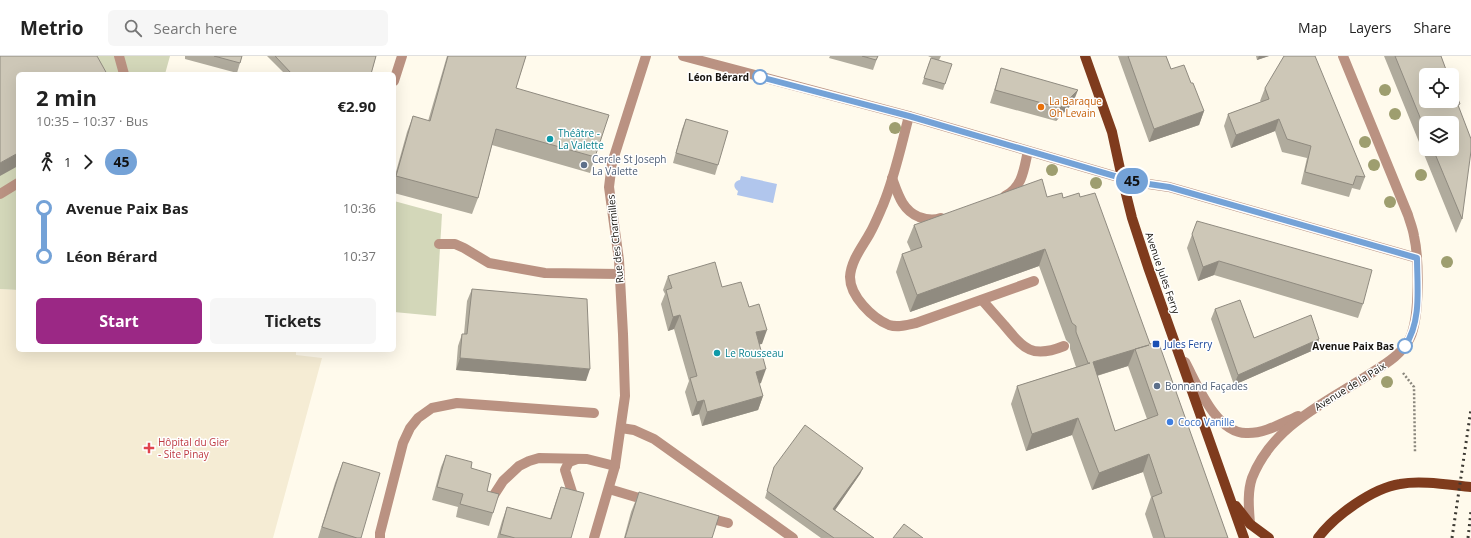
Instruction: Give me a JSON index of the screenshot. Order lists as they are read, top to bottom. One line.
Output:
{"streets":{"main road":["Avenue Jules Ferry"],"street":["Rue des Charmilles","Avenue de la Paix"]},"crossings":[["Avenue Jules Ferry","Avenue de la Paix"]],"places":{"other":["Léon Bérard","La Baraque Oh Levain","Théâtre - La Valette","Cercle St Joseph La Valette","Avenue Paix Bas","Le Rousseau","Bonnand Façades","Coco Vanille"],"transit":["Jules Ferry"],"health":["Hôpital du Gier - Site Pinay"]},"lines":["bus line 45"],"page":{"header":"Metrio","search":"Search here","nav":["Map","Layers","Share"],"on_map":"45","heading":["2 min","10:35 – 10:37 · Bus","€2.90"],"legs":["1","45"],"list":[{"name":"Avenue Paix Bas","value":"10:36"},{"name":"Léon Bérard","value":"10:37"}],"buttons":["Start","Tickets"]}}
